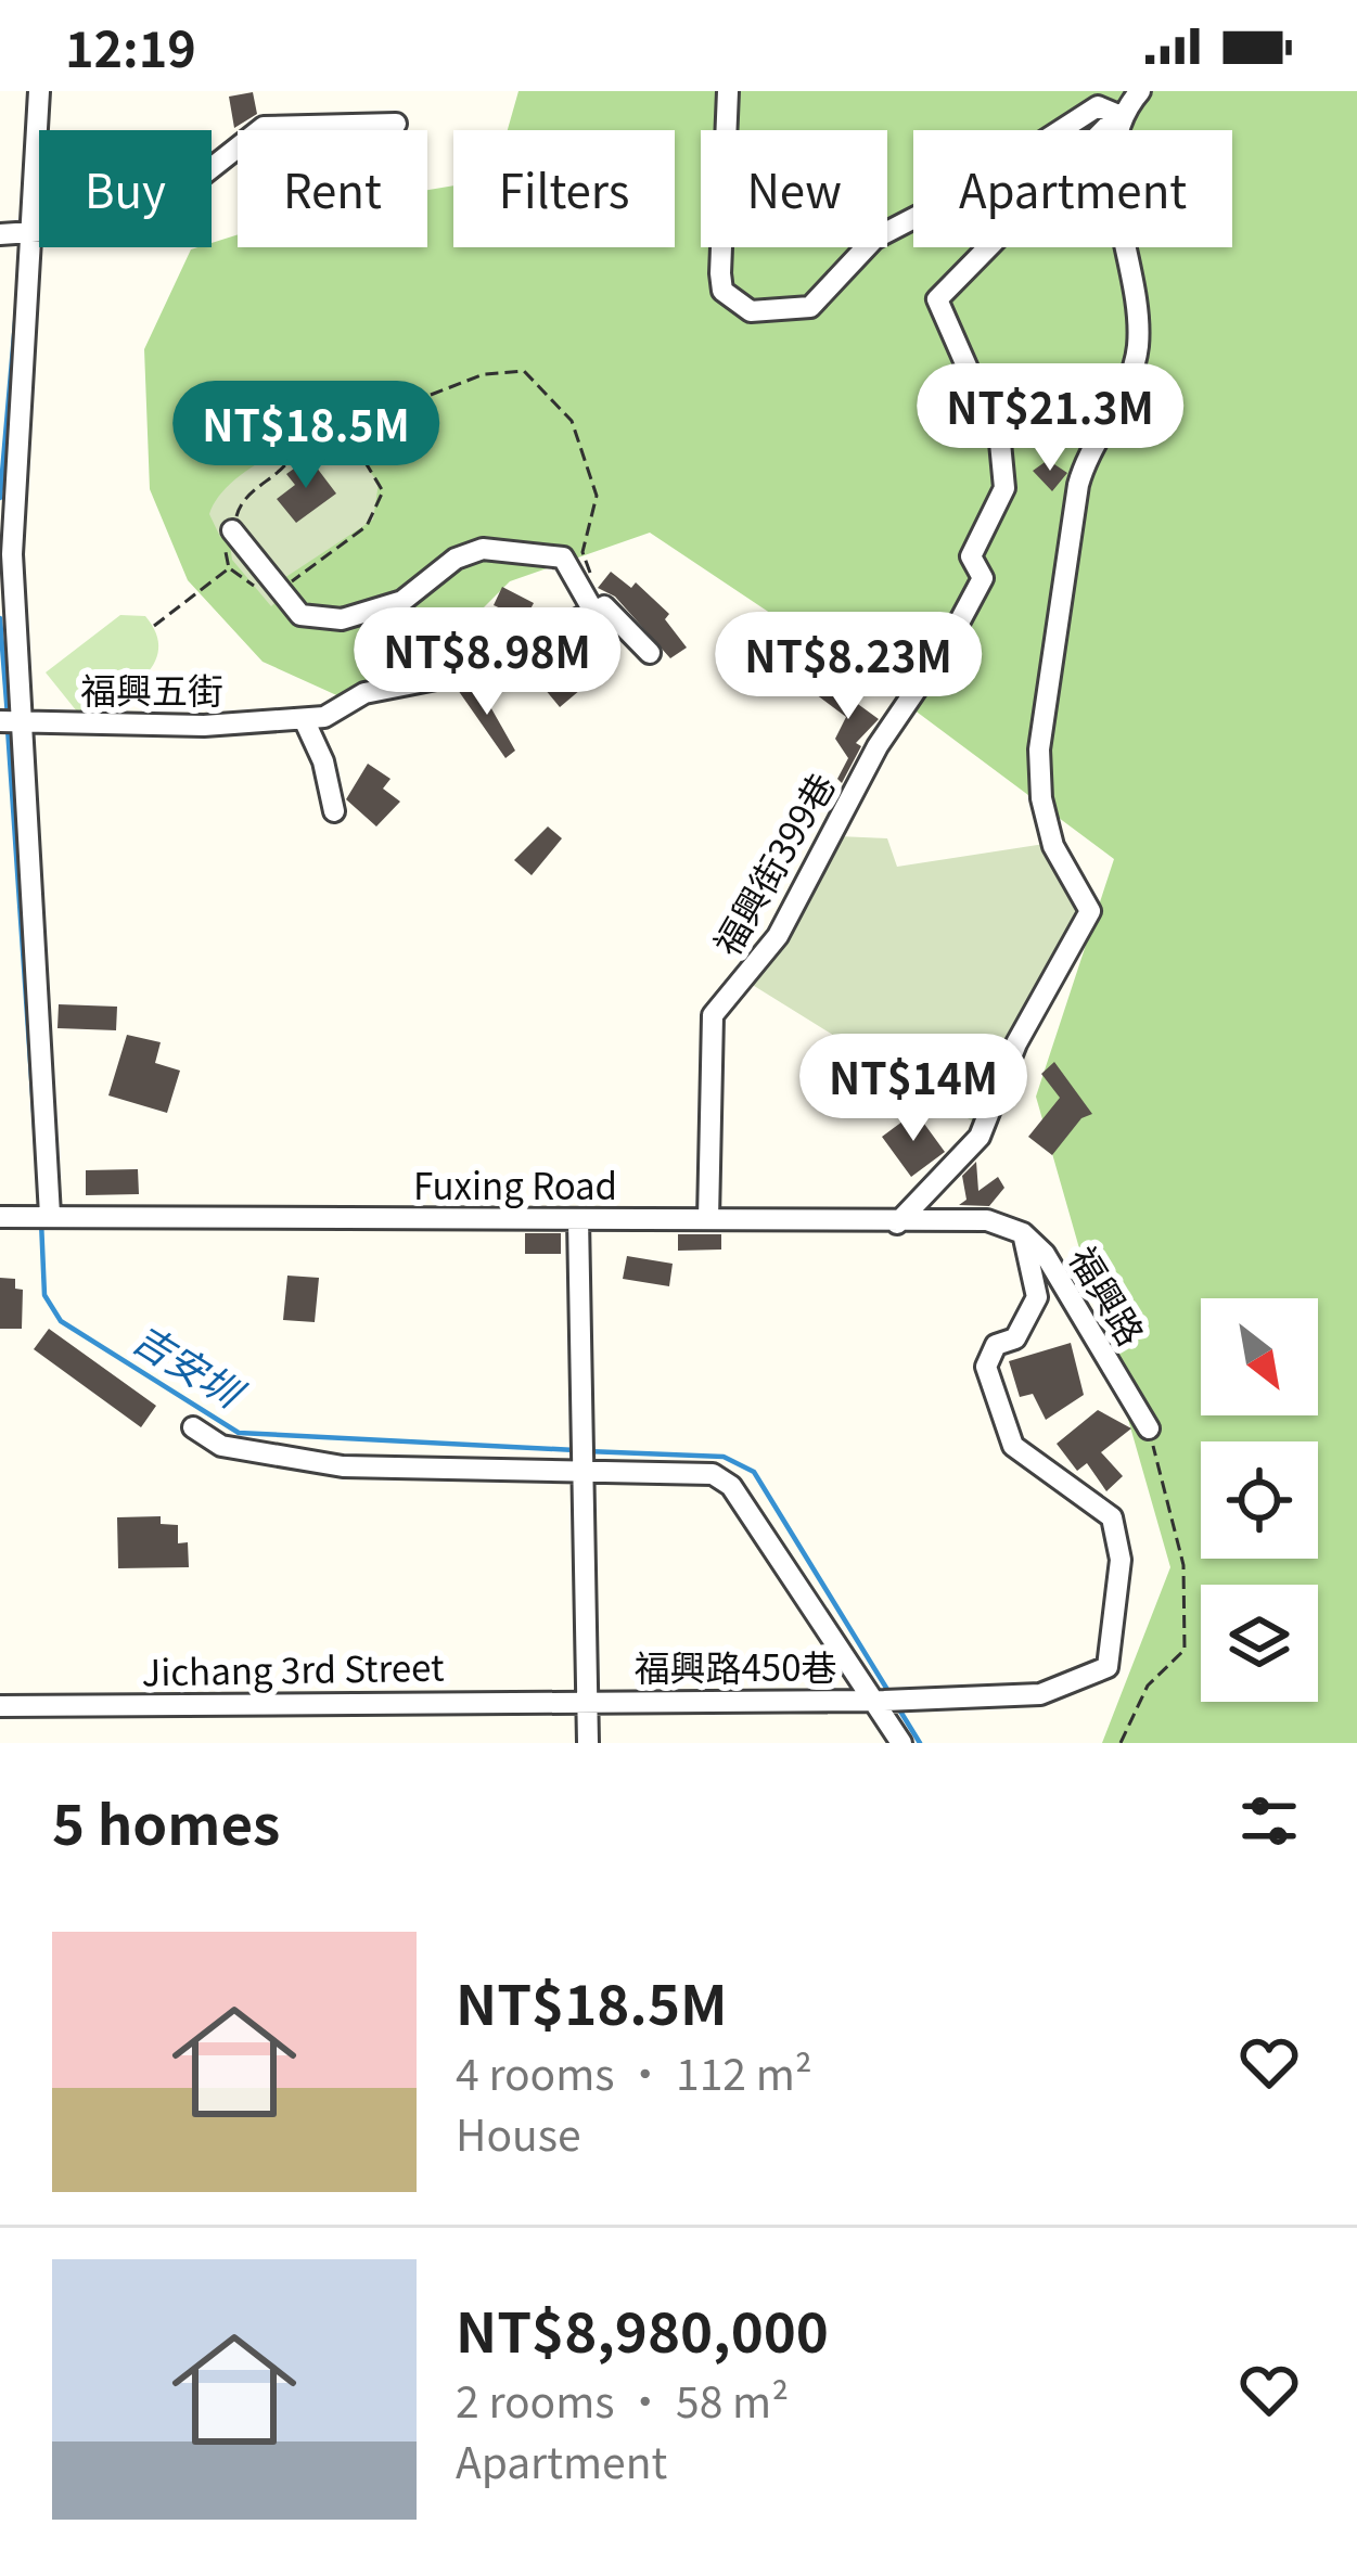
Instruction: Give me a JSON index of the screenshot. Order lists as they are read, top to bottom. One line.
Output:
{"streets":{"street":["福興五街","福興街399巷","Fuxing Road","福興路","福興路450巷","Jichang 3rd Street"]},"crossings":[["福興街399巷","Fuxing Road"],["Fuxing Road","福興路"],["福興路","福興路450巷"],["福興路450巷","Jichang 3rd Street"]],"water":["吉安圳"],"north":"bottom right","page":{"status":"12:19","chip":["Buy","Rent","Filters","New","Apartment"],"price":["NT$21.3M","NT$18.5M","NT$8.98M","NT$8.23M","NT$14M"],"heading":"5 homes","list":[{"name":"NT$18.5M","note":"4 rooms · 112 m² · House"},{"name":"NT$8,980,000","note":"2 rooms · 58 m² · Apartment"}]}}
